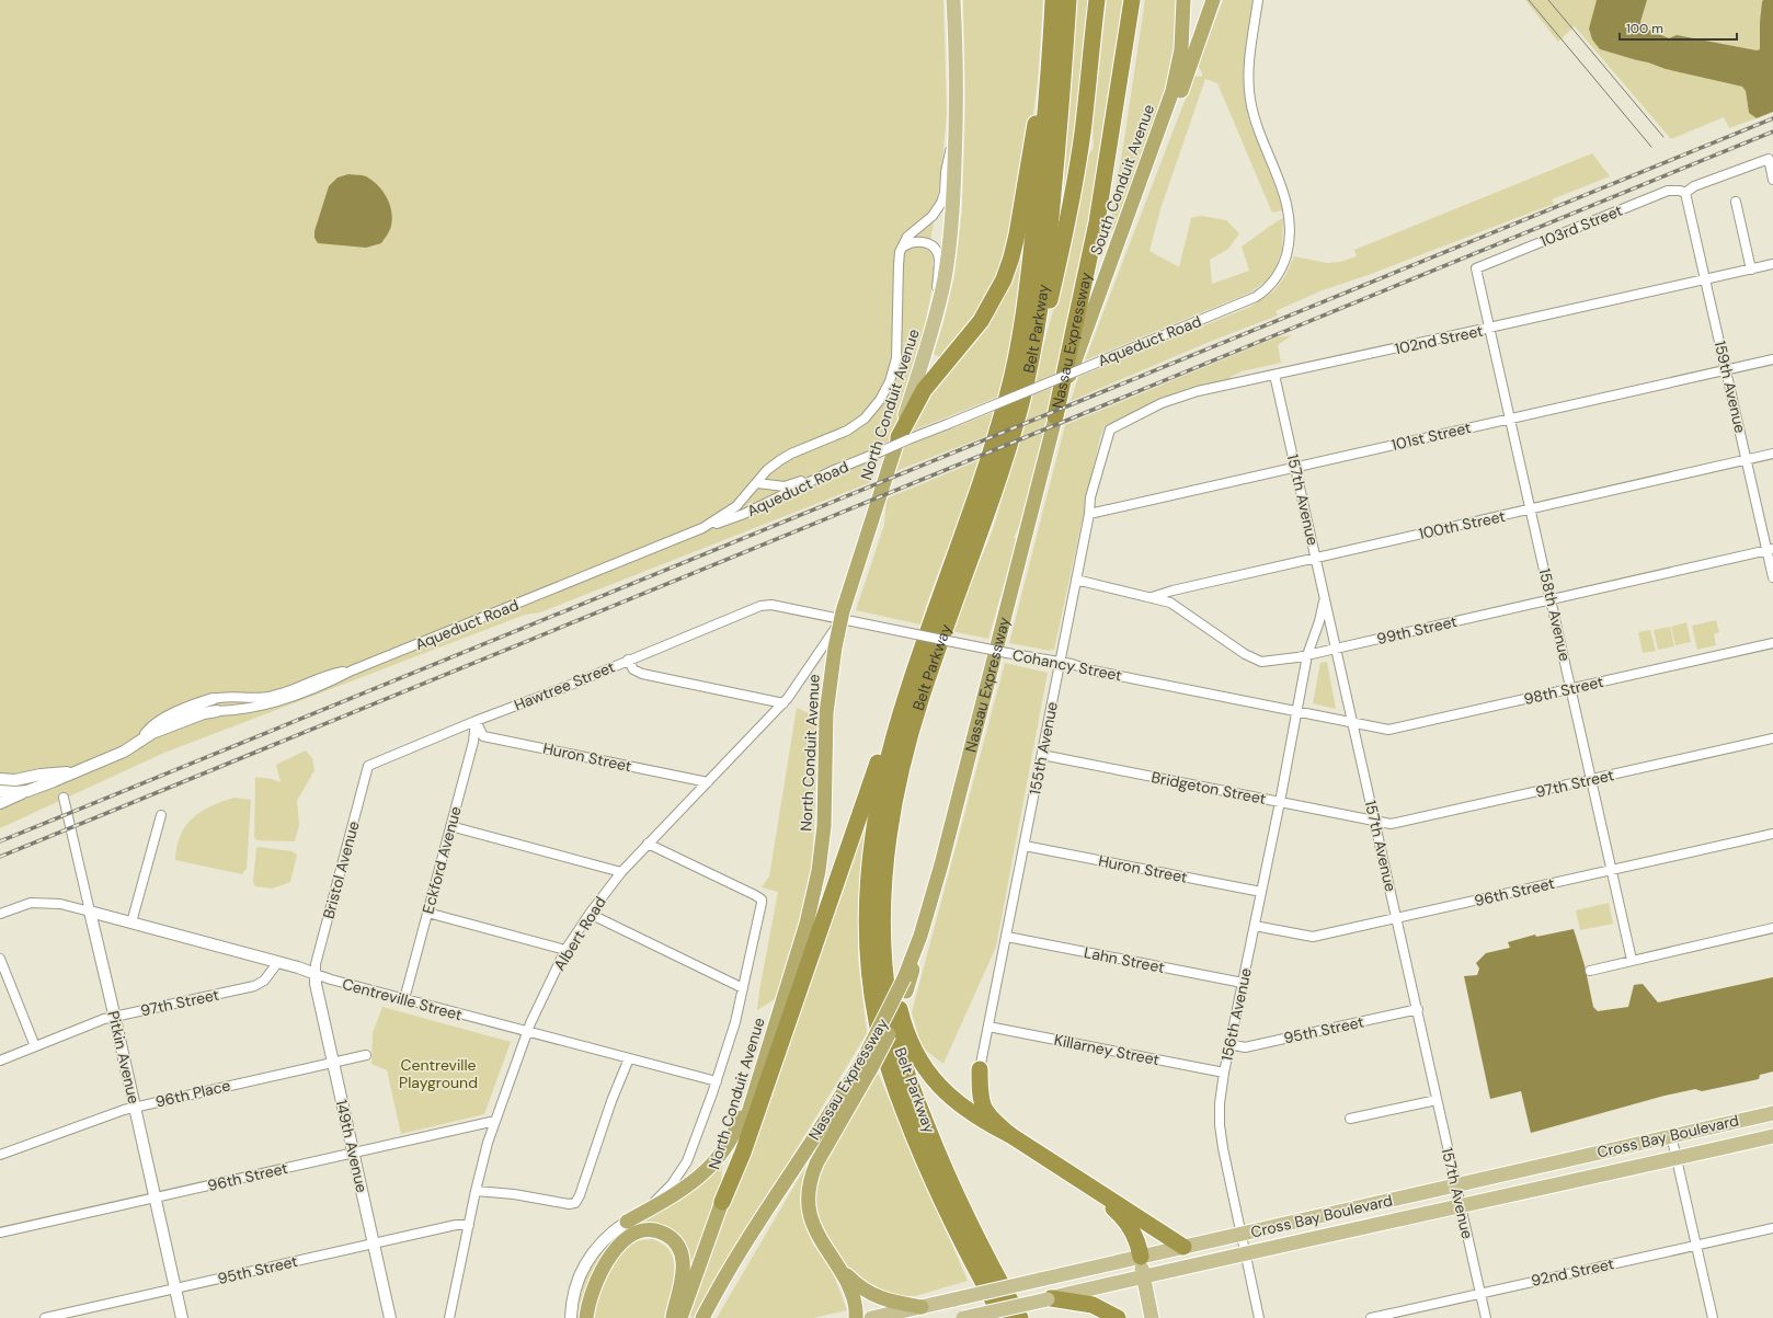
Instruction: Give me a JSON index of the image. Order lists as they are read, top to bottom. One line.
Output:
{"streets":{"highway":["South Conduit Avenue","Belt Parkway","Nassau Expressway","North Conduit Avenue"],"main road":["Cross Bay Boulevard"],"street":["103rd Street","102nd Street","Aqueduct Road","159th Avenue","101st Street","157th Avenue","100th Street","158th Avenue","99th Street","Cohancy Street","Hawtree Street","98th Street","155th Avenue","Huron Street","97th Street","Bridgeton Street","Eckford Avenue","Bristol Avenue","96th Street","Albert Road","Lahn Street","Centreville Street","156th Avenue","95th Street","Killarney Street","Pitkin Avenue","96th Place","149th Avenue","92nd Street"]},"crossings":[["South Conduit Avenue","Nassau Expressway"],["103rd Street","159th Avenue"],["103rd Street","158th Avenue"],["102nd Street","159th Avenue"],["102nd Street","157th Avenue"],["102nd Street","158th Avenue"],["102nd Street","155th Avenue"],["Aqueduct Road","North Conduit Avenue"],["159th Avenue","101st Street"],["159th Avenue","100th Street"],["159th Avenue","99th Street"],["North Conduit Avenue","Cohancy Street"],["North Conduit Avenue","Albert Road"],["North Conduit Avenue","Centreville Street"],["101st Street","157th Avenue"],["101st Street","158th Avenue"],["101st Street","155th Avenue"],["157th Avenue","100th Street"],["157th Avenue","99th Street"],["157th Avenue","Cohancy Street"],["157th Avenue","98th Street"],["157th Avenue","97th Street"],["157th Avenue","Bridgeton Street"],["157th Avenue","96th Street"],["157th Avenue","95th Street"],["157th Avenue","Cross Bay Boulevard"],["157th Avenue","92nd Street"],["100th Street","158th Avenue"],["100th Street","99th Street"],["158th Avenue","99th Street"],["158th Avenue","98th Street"],["158th Avenue","97th Street"],["158th Avenue","96th Street"],["99th Street","155th Avenue"],["Cohancy Street","Hawtree Street"],["Cohancy Street","98th Street"],["Cohancy Street","155th Avenue"],["Cohancy Street","Albert Road"],["Cohancy Street","156th Avenue"],["Hawtree Street","Huron Street"],["Hawtree Street","Eckford Avenue"],["Hawtree Street","Bristol Avenue"],["155th Avenue","Huron Street"],["155th Avenue","Bridgeton Street"],["155th Avenue","Lahn Street"],["155th Avenue","Killarney Street"],["Huron Street","Eckford Avenue"],["Huron Street","Albert Road"],["Huron Street","156th Avenue"],["97th Street","Bridgeton Street"],["97th Street","Centreville Street"],["97th Street","Pitkin Avenue"],["Bridgeton Street","156th Avenue"],["Eckford Avenue","Centreville Street"],["Bristol Avenue","Centreville Street"],["Bristol Avenue","149th Avenue"],["96th Street","Albert Road"],["96th Street","156th Avenue"],["96th Street","Pitkin Avenue"],["96th Street","149th Avenue"],["Albert Road","Centreville Street"],["Albert Road","95th Street"],["Lahn Street","156th Avenue"],["Centreville Street","Pitkin Avenue"],["Centreville Street","149th Avenue"],["156th Avenue","95th Street"],["156th Avenue","Killarney Street"],["156th Avenue","Cross Bay Boulevard"],["95th Street","Pitkin Avenue"],["95th Street","149th Avenue"],["Pitkin Avenue","96th Place"],["96th Place","149th Avenue"]],"parks":["Centreville Playground"],"scale_bar":"100 m"}
